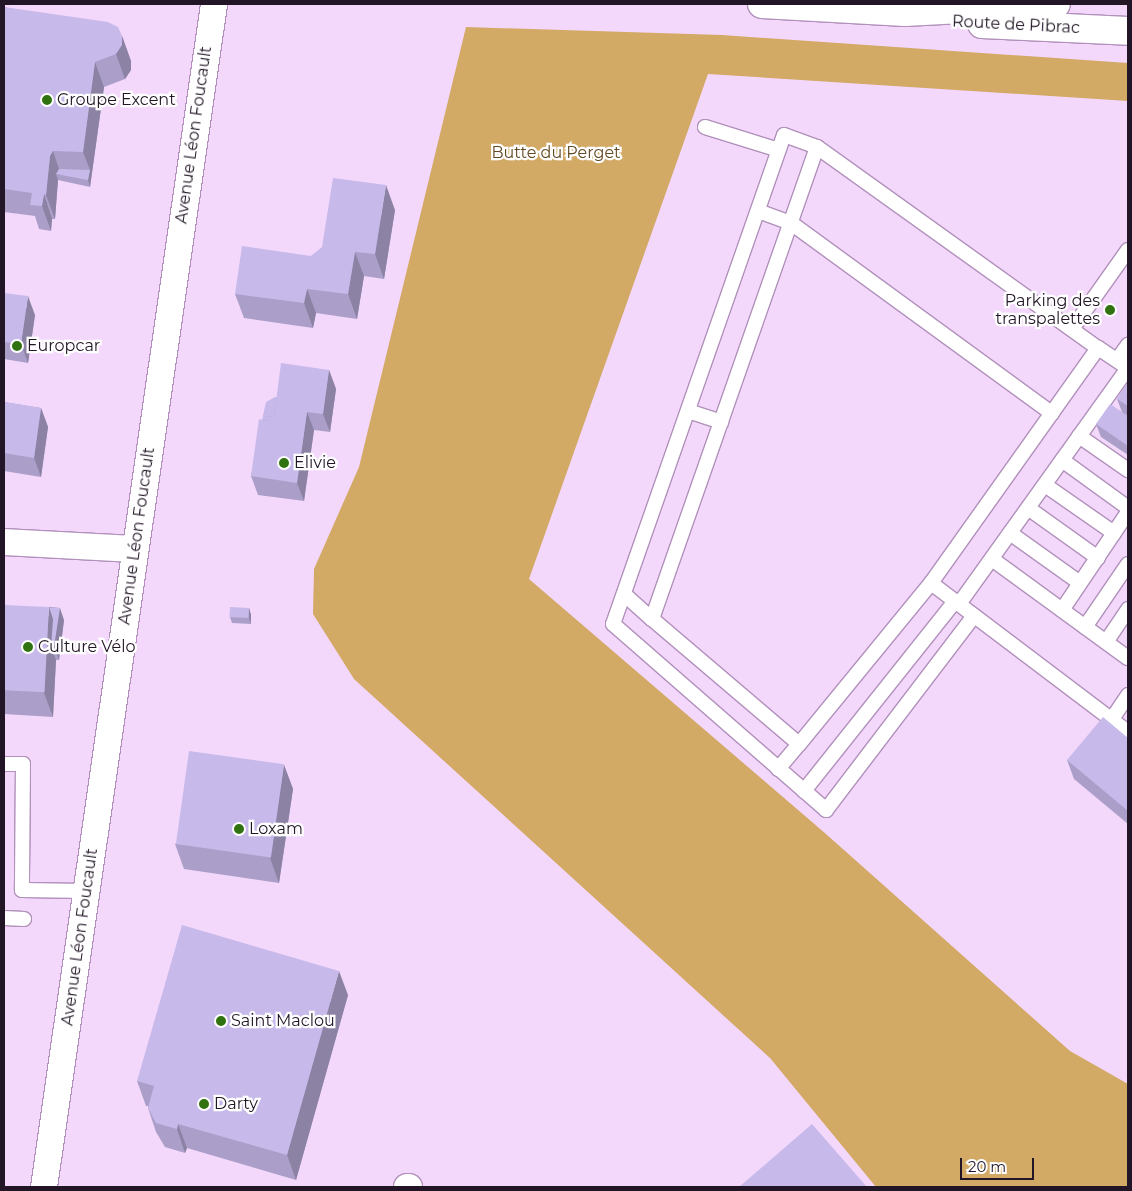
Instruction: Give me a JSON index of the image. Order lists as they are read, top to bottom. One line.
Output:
{"streets":{"street":["Route de Pibrac","Avenue Léon Foucault"]},"parks":["Butte du Perget"],"places":["Groupe Excent","Parking des transpalettes","Europcar","Elivie","Culture Vélo","Loxam","Saint Maclou","Darty"],"scale_bar":"20 m"}
